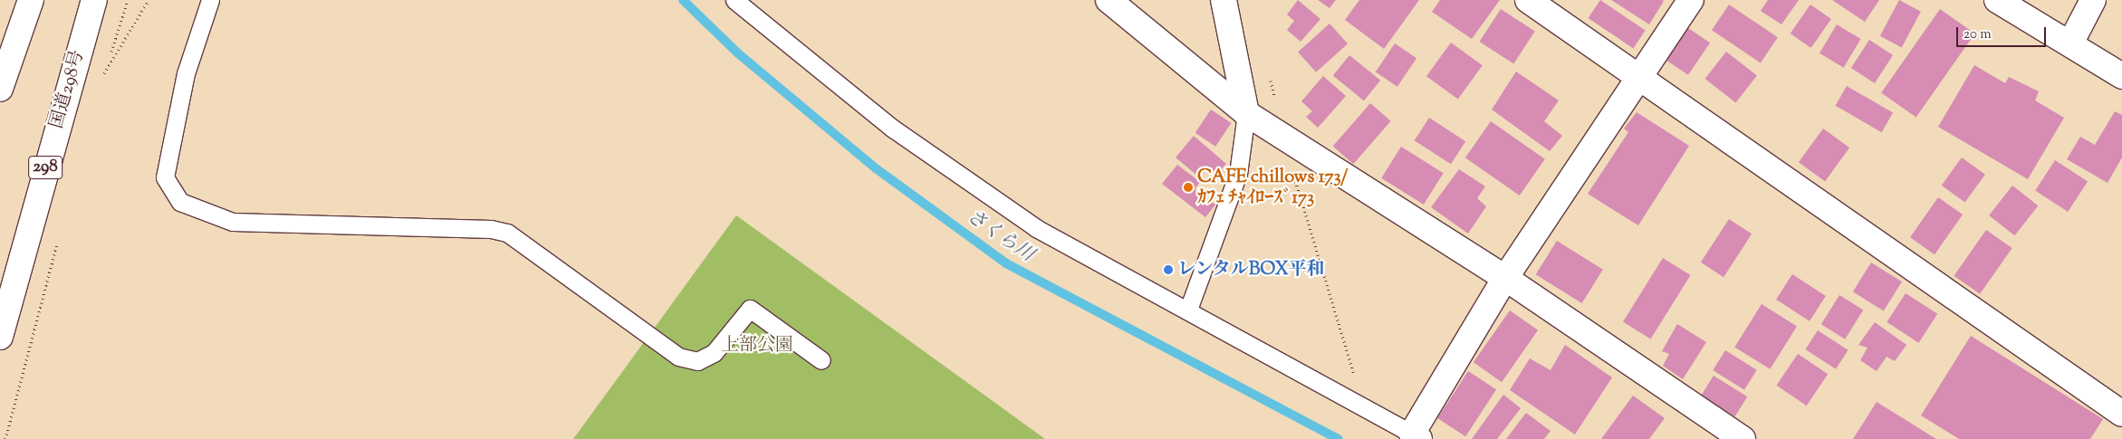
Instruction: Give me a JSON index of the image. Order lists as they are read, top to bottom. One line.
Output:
{"streets":{"main road":["国道298号","298"]},"water":["さくら川"],"parks":["上部公園"],"places":["CAFE chillows 173/ ｶﾌｪ ﾁｬｲﾛｰｽﾞ173","レンタルBOX平和"],"scale_bar":"20 m"}
